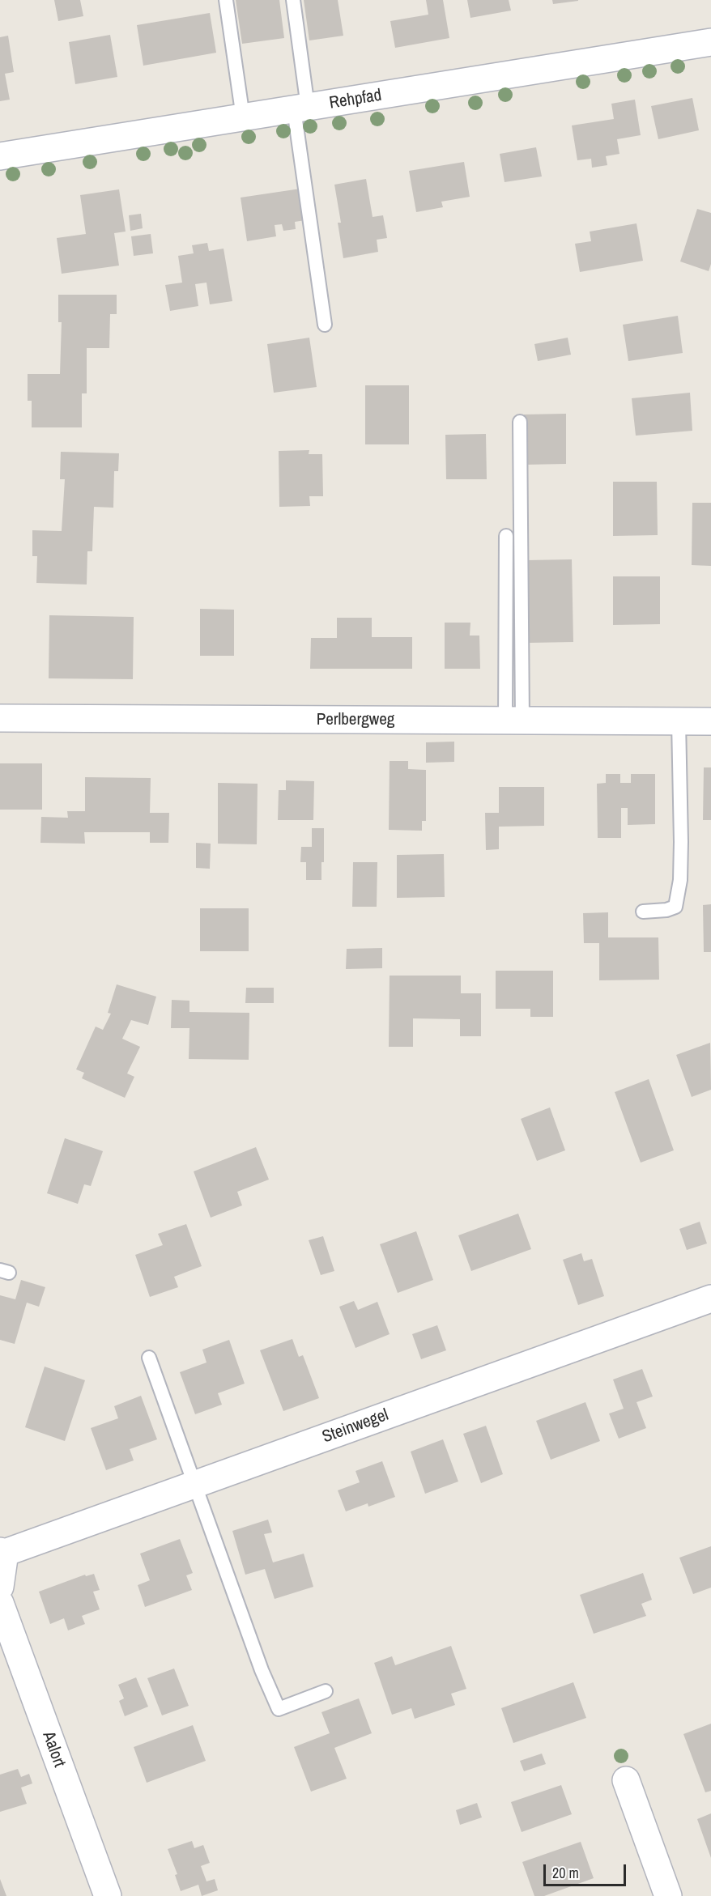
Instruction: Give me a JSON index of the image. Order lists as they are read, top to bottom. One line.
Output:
{"streets":{"street":["Rehpfad","Perlbergweg","Steinwegel","Aalort"]},"scale_bar":"20 m"}
